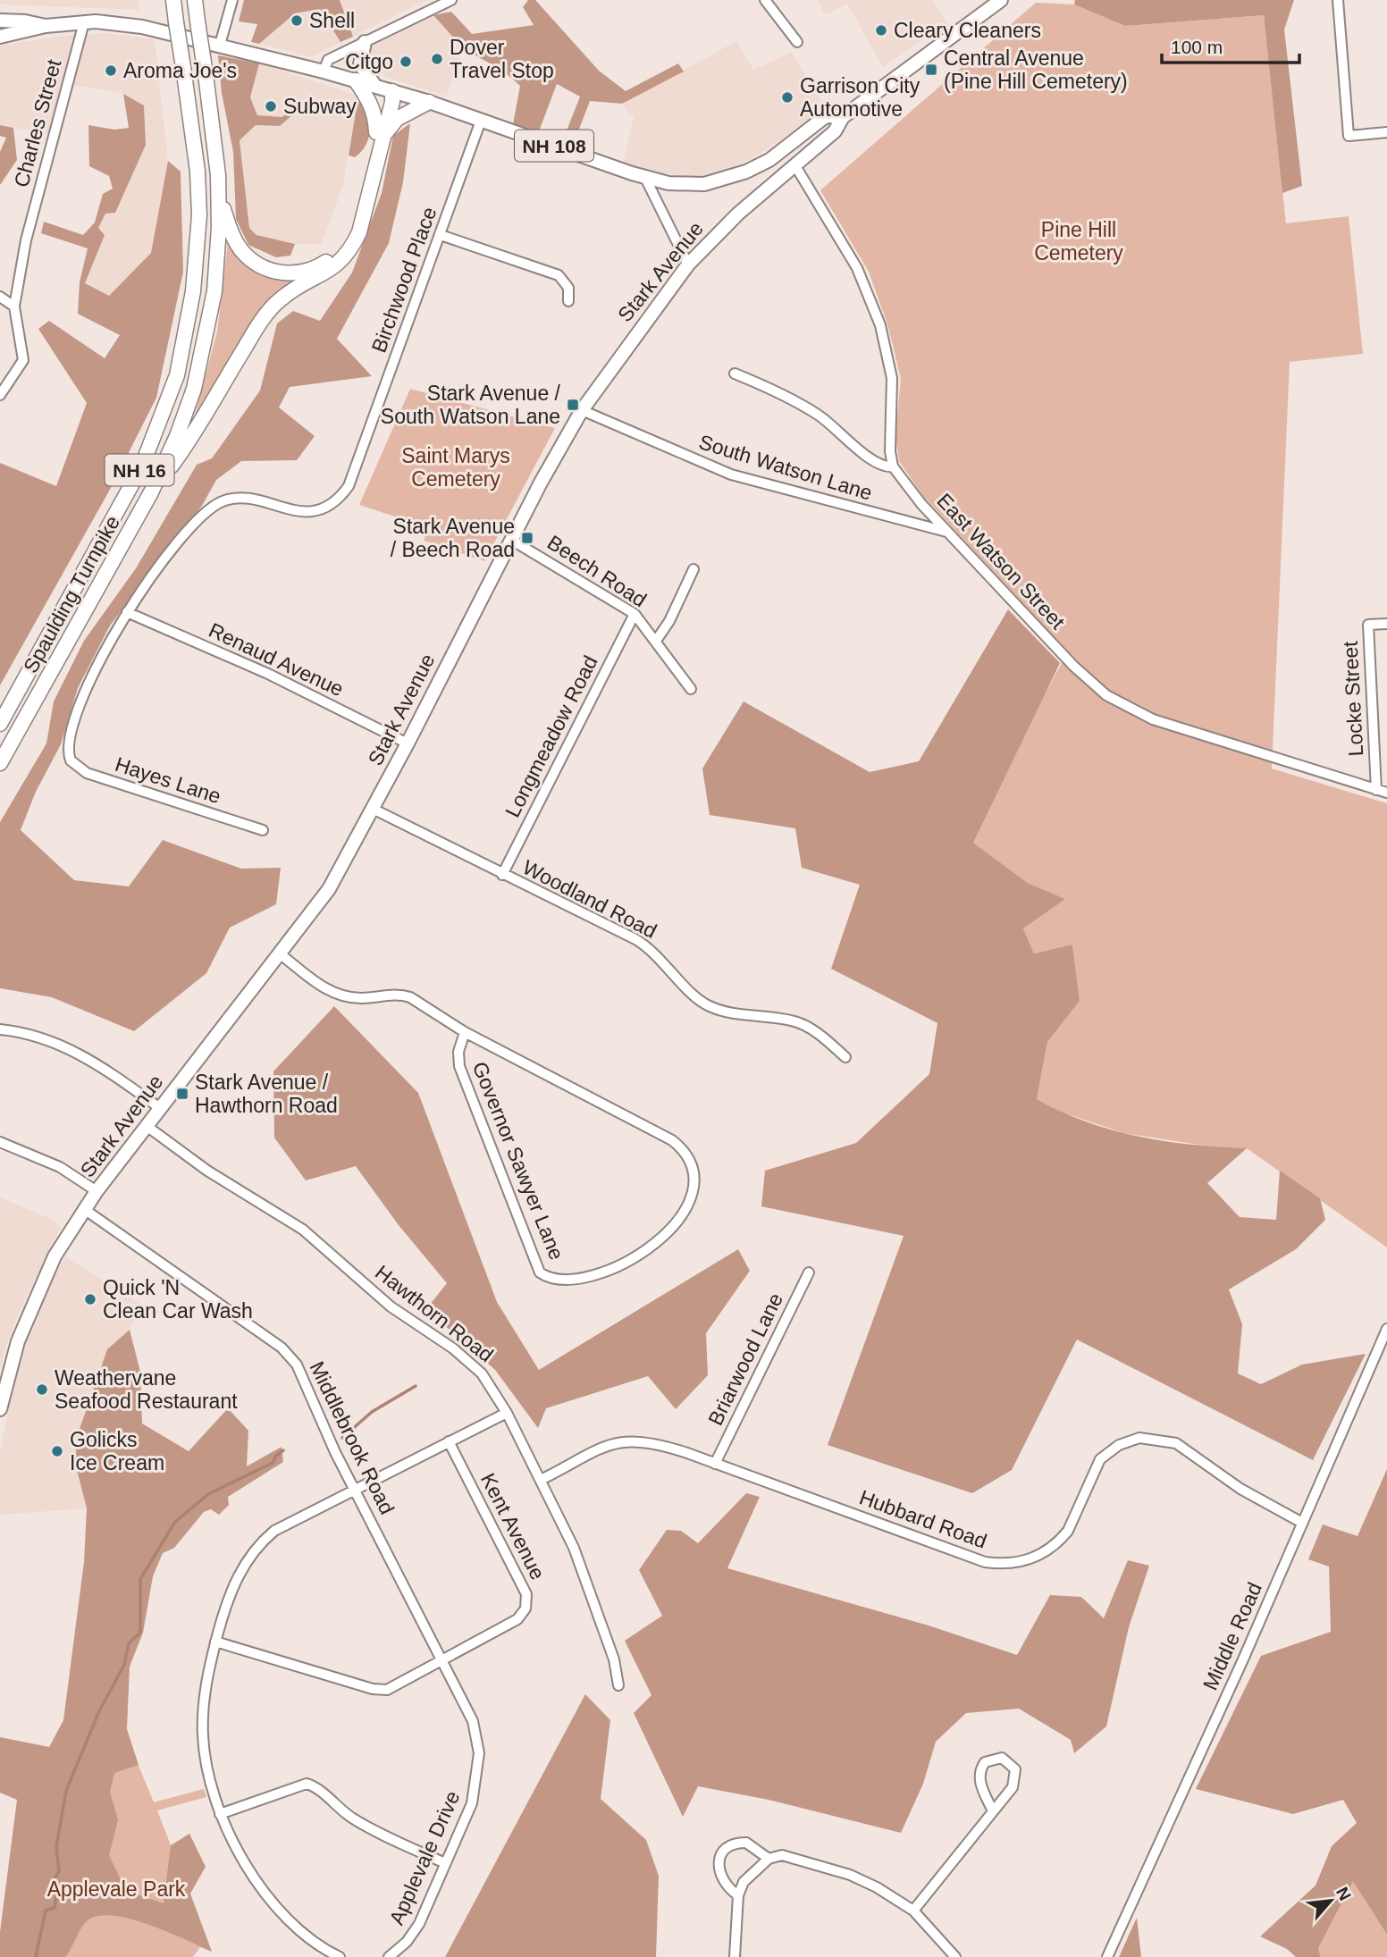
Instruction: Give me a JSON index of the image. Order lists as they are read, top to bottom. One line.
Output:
{"streets":{"highway":["NH 16","Spaulding Turnpike"],"main road":["NH 108","Stark Avenue"],"street":["Charles Street","Birchwood Place","South Watson Lane","East Watson Street","Beech Road","Renaud Avenue","Locke Street","Longmeadow Road","Hayes Lane","Woodland Road","Governor Sawyer Lane","Hawthorn Road","Briarwood Lane","Middlebrook Road","Hubbard Road","Kent Avenue","Middle Road","Applevale Drive"]},"crossings":[["Charles Street","NH 108"],["NH 108","Stark Avenue"],["NH 108","Birchwood Place"],["Stark Avenue","South Watson Lane"],["Stark Avenue","Beech Road"],["Stark Avenue","Renaud Avenue"],["Stark Avenue","Woodland Road"],["Stark Avenue","Governor Sawyer Lane"],["Stark Avenue","Hawthorn Road"],["Stark Avenue","Middlebrook Road"],["Birchwood Place","Renaud Avenue"],["Birchwood Place","Hayes Lane"],["South Watson Lane","East Watson Street"],["East Watson Street","Locke Street"],["Beech Road","Longmeadow Road"],["Longmeadow Road","Woodland Road"],["Hawthorn Road","Hubbard Road"],["Briarwood Lane","Hubbard Road"],["Middlebrook Road","Kent Avenue"],["Middlebrook Road","Applevale Drive"],["Hubbard Road","Middle Road"],["Kent Avenue","Applevale Drive"]],"parks":["Pine Hill Cemetery","Saint Marys Cemetery","Applevale Park"],"places":{"other":["Shell","Cleary Cleaners","Dover Travel Stop","Citgo","Aroma Joe's","Garrison City Automotive","Subway","Quick 'N Clean Car Wash","Weathervane Seafood Restaurant","Golicks Ice Cream"],"transit":["Central Avenue (Pine Hill Cemetery)","Stark Avenue / South Watson Lane","Stark Avenue / Beech Road","Stark Avenue / Hawthorn Road"]},"scale_bar":"100 m","north":"top right"}
